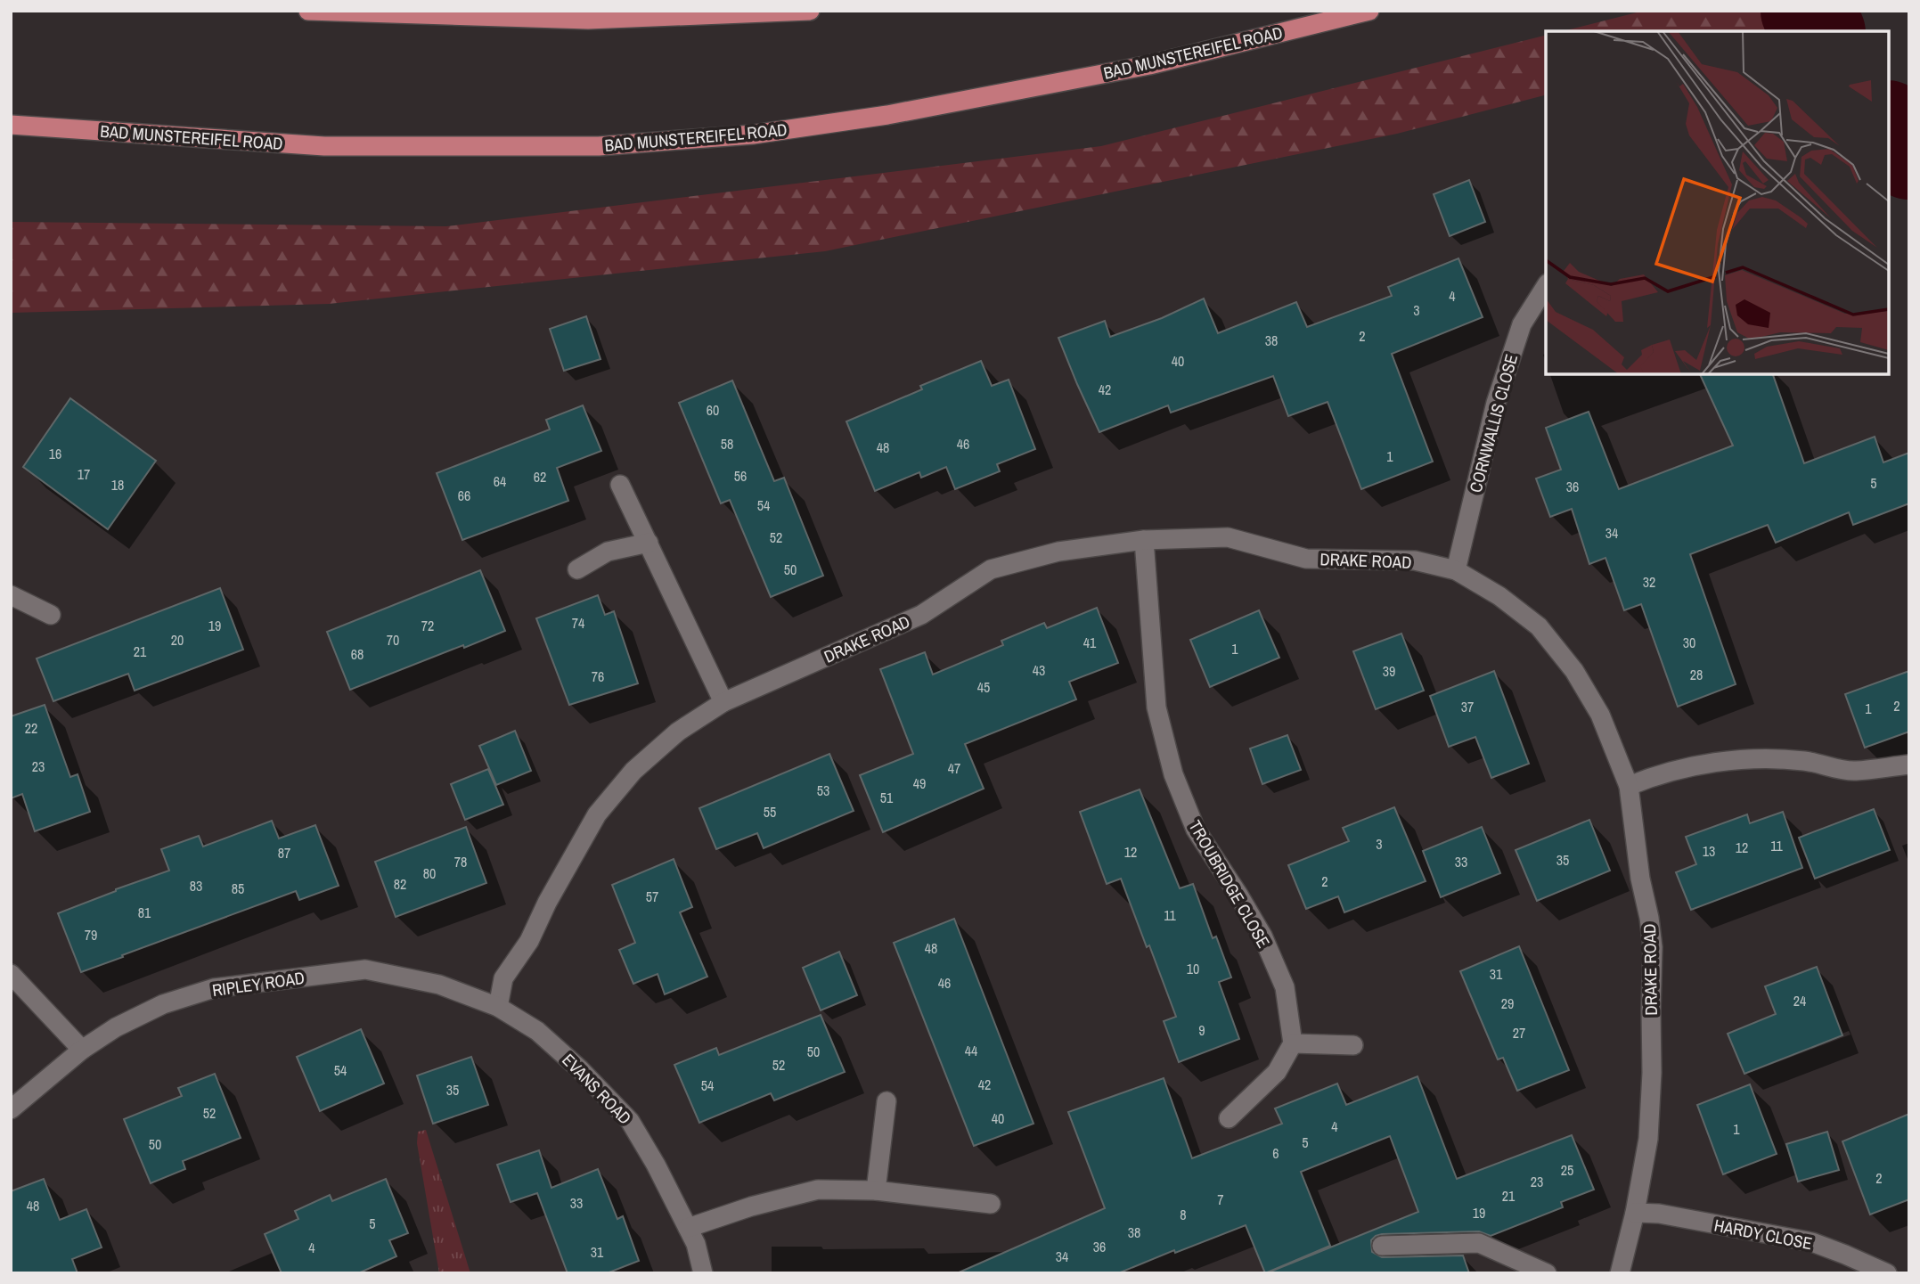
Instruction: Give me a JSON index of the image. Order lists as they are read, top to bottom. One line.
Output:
{"streets":{"highway":["BAD MUNSTEREIFEL ROAD"],"street":["CORNWALLIS CLOSE","DRAKE ROAD","TROUBRIDGE CLOSE","RIPLEY ROAD","EVANS ROAD","HARDY CLOSE"]},"crossings":[["CORNWALLIS CLOSE","DRAKE ROAD"],["DRAKE ROAD","TROUBRIDGE CLOSE"],["DRAKE ROAD","RIPLEY ROAD"],["DRAKE ROAD","EVANS ROAD"],["DRAKE ROAD","HARDY CLOSE"],["RIPLEY ROAD","EVANS ROAD"]],"house_numbers":["4","3","2","38","40","42","60","58","46","48","16","1","17","56","62","64","5","18","36","66","54","34","52","50","32","74","19","72","20","70","41","30","1","21","68","43","39","28","76","45","2","37","1","22","23","47","49","53","51","55","3","11","12","13","12","87","35","78","33","80","2","82","83","85","57","81","11","79","48","10","31","46","24","29","9","27","44","50","52","54","42","54","35","52","40","4","1","5","50","6","25","2","23","21","7","33","48","19","8","5","38","36","4","31","34"]}
